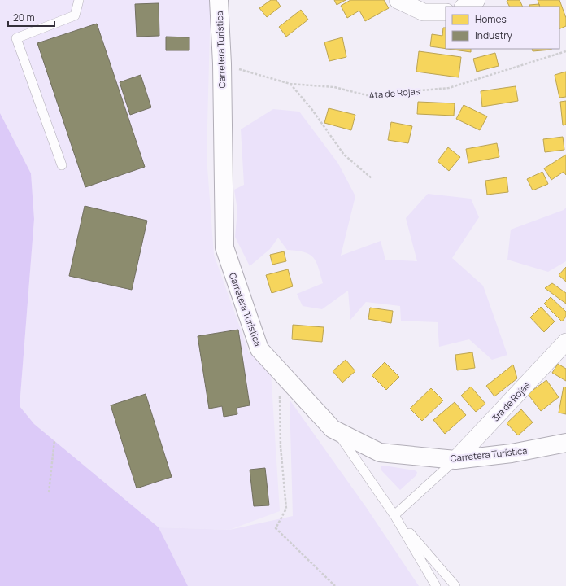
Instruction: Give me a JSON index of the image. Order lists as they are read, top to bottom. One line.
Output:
{"streets":{"main road":["Carretera Turística"],"street":["3ra de Rojas"],"path":["4ta de Rojas"]},"crossings":[["Carretera Turística","4ta de Rojas"],["Carretera Turística","3ra de Rojas"]],"legend":["Homes","Industry"],"scale_bar":"20 m"}
